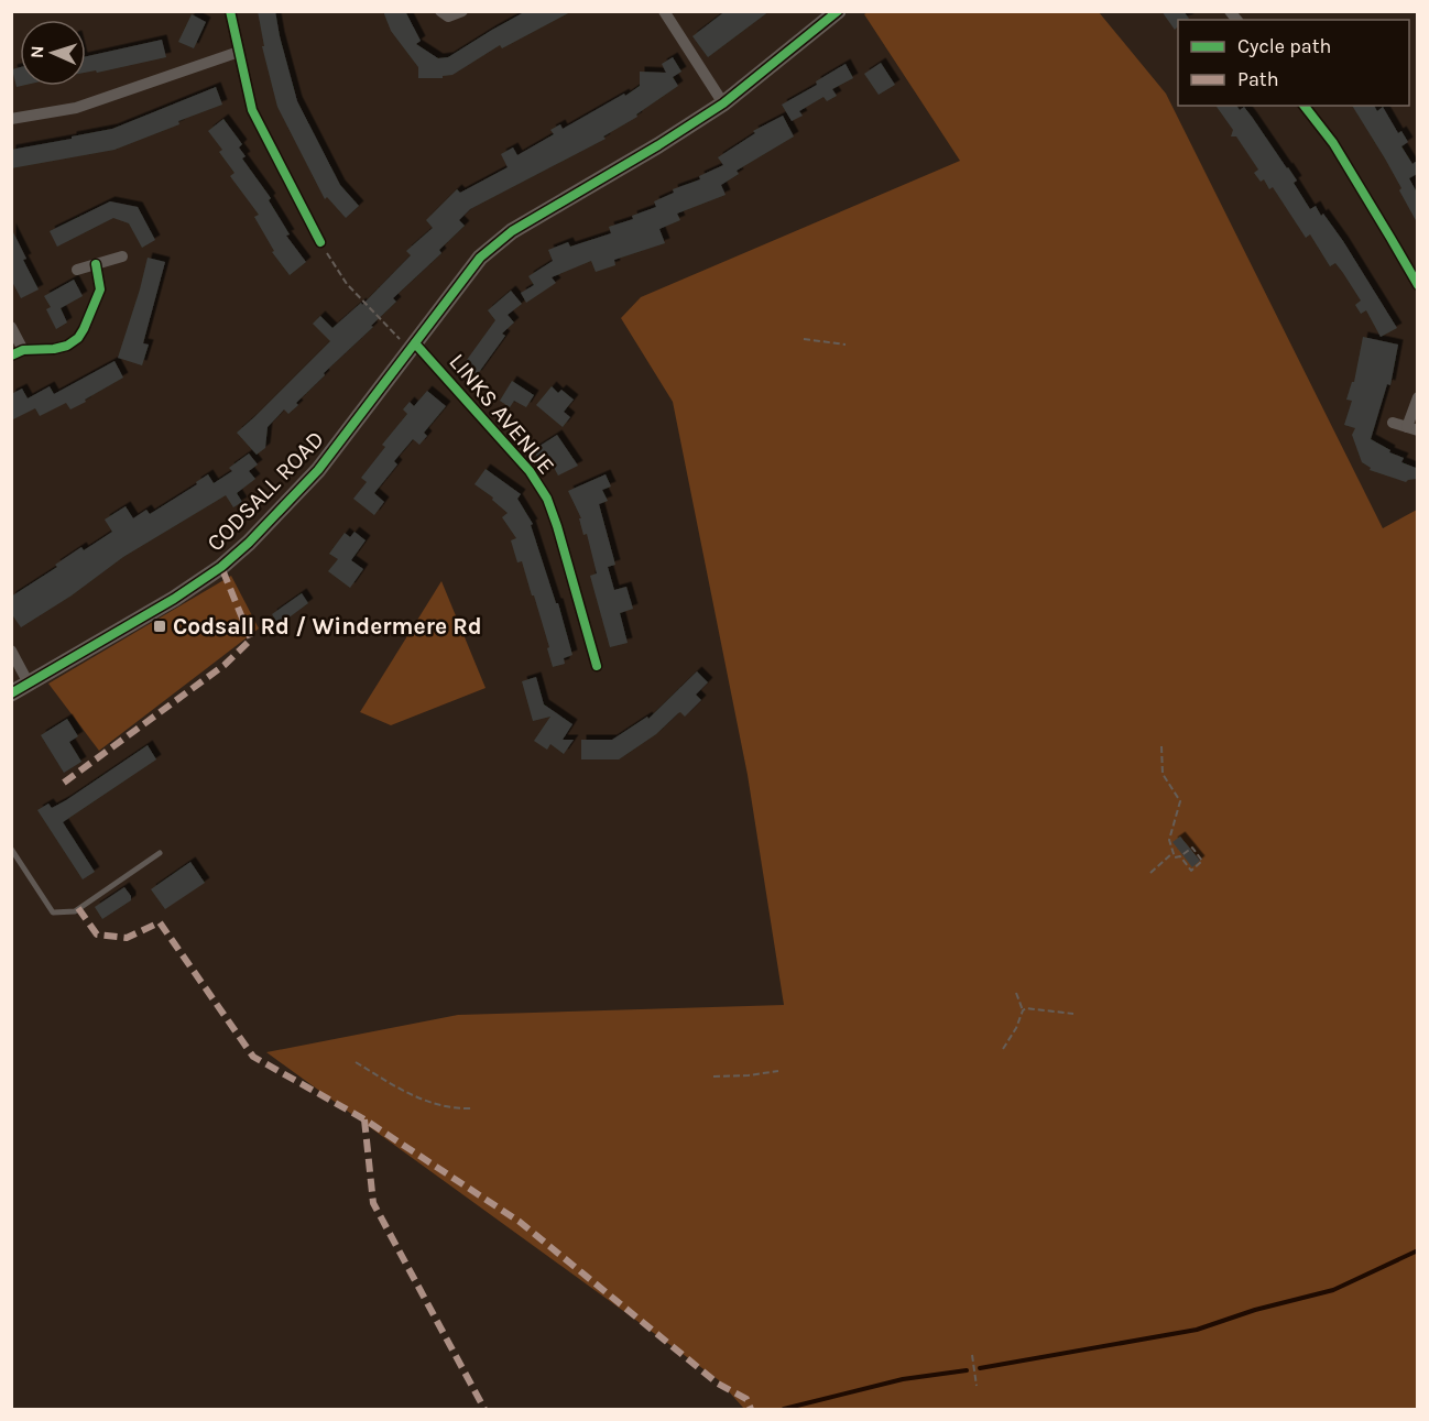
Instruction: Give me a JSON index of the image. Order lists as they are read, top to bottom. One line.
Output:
{"streets":{"street":["LINKS AVENUE","CODSALL ROAD"]},"crossings":[["LINKS AVENUE","CODSALL ROAD"]],"places":{"transit":["Codsall Rd / Windermere Rd"]},"legend":["Cycle path","Path"],"north":"left"}
